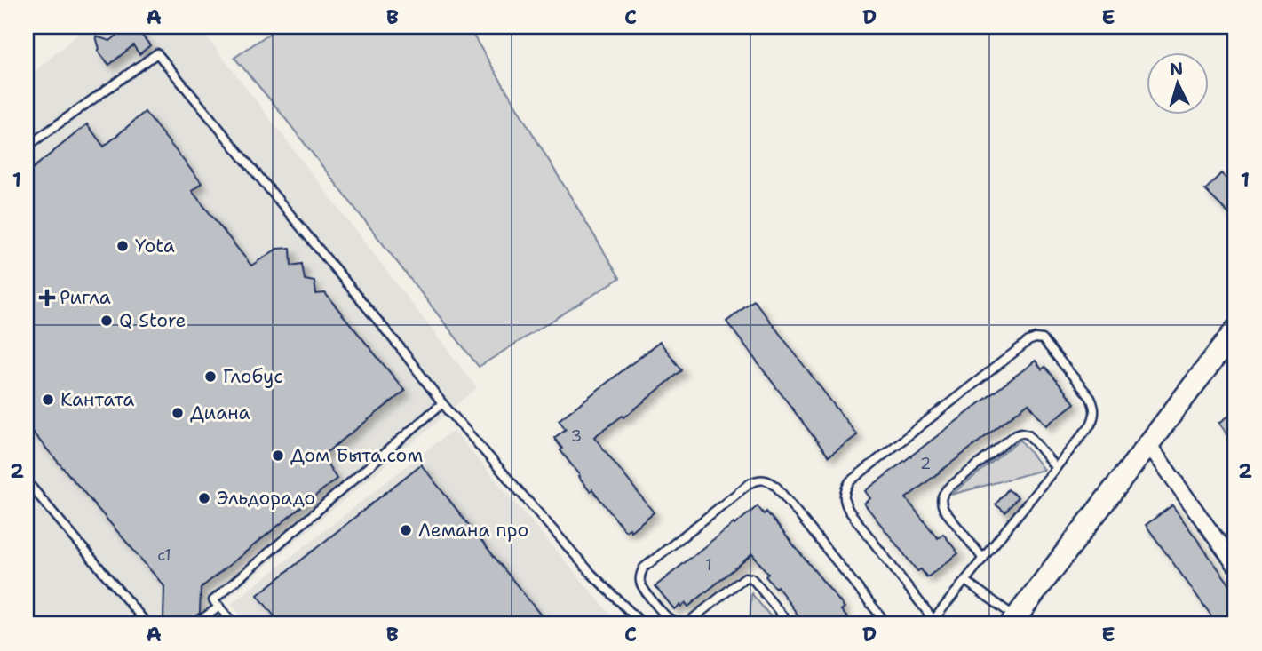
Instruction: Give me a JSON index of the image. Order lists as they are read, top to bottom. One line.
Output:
{"places":{"other":["Yota","Q Store","Глобус","Кантата","Диана","Дом Быта.com","Эльдорадо","Лемана про"],"health":["Ригла"]},"house_numbers":["3","2","с1","1"],"north":"top","grid":{"columns":["A","B","C","D","E"],"rows":["1","2"]}}
